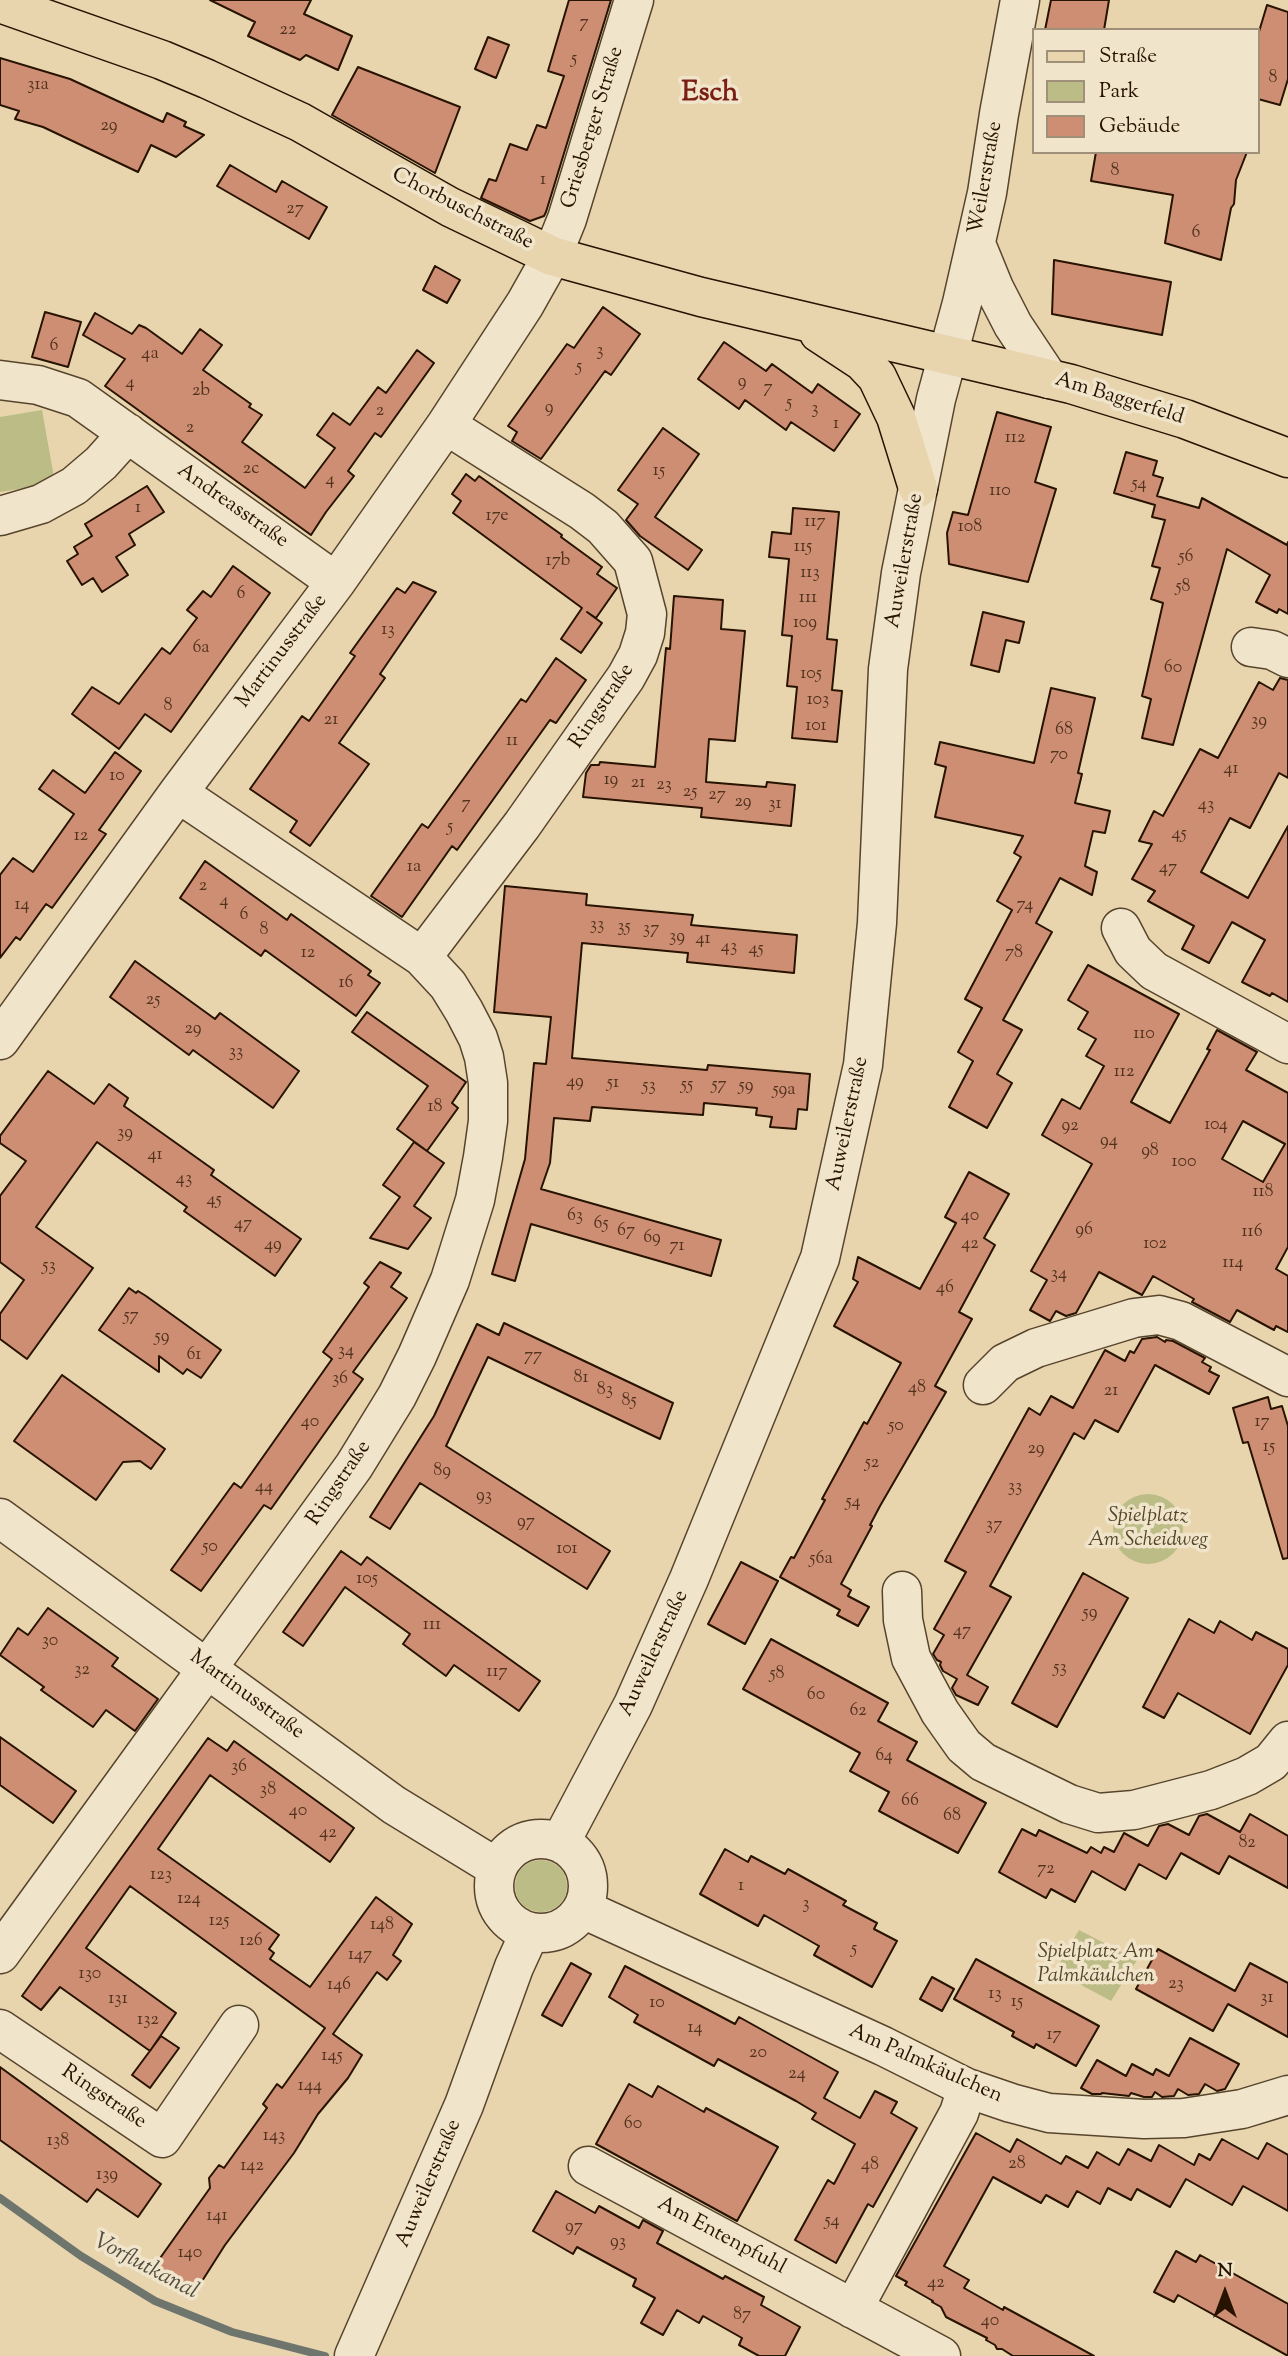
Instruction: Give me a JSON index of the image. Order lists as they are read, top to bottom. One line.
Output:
{"streets":{"main road":["Chorbuschstraße","Am Baggerfeld"],"street":["Griesberger Straße","Weilerstraße","Andreasstraße","Auweilerstraße","Martinusstraße","Ringstraße","Am Palmkäulchen","Am Entenpfuhl"]},"crossings":[["Griesberger Straße","Chorbuschstraße"],["Griesberger Straße","Martinusstraße"],["Weilerstraße","Chorbuschstraße"],["Weilerstraße","Am Baggerfeld"],["Weilerstraße","Auweilerstraße"],["Chorbuschstraße","Am Baggerfeld"],["Chorbuschstraße","Auweilerstraße"],["Chorbuschstraße","Martinusstraße"],["Am Baggerfeld","Auweilerstraße"],["Andreasstraße","Martinusstraße"],["Auweilerstraße","Martinusstraße"],["Auweilerstraße","Am Palmkäulchen"],["Martinusstraße","Ringstraße"],["Martinusstraße","Am Palmkäulchen"]],"districts":["Esch"],"water":["Vorflutkanal"],"parks":["Spielplatz Am Scheidweg","Spielplatz Am Palmkäulchen"],"house_numbers":["7","22","5","8","31a","29","8","1","27","6","6","3","4a","5","9","4","7","2b","5","9","3","2","1","2","112","2c","15","4","54","110","1","17e","117","108","115","56","17b","113","58","6","111","109","13","6a","60","105","103","8","21","39","101","68","11","70","41","10","19","21","23","25","27","29","7","31","43","5","45","12","1a","47","2","4","14","74","6","33","35","37","8","39","41","43","45","12","78","16","25","29","110","33","112","49","51","55","57","53","59","59a","18","104","92","39","94","98","41","100","43","118","45","63","40","47","65","96","67","116","69","42","102","49","71","114","53","34","46","57","59","34","61","77","81","36","48","83","21","85","40","17","50","15","29","52","89","44","33","93","54","97","37","50","101","56a","105","59","111","47","30","53","32","117","58","60","62","64","36","38","66","40","68","42","82","72","123","1","124","3","125","148","126","5","147","130","23","146","13","31","131","15","10","132","14","17","20","145","24","144","60","143","138","28","48","142","139","141","54","97","93","140","42","87","40"],"legend":["Straße","Park","Gebäude"],"north":"top"}
